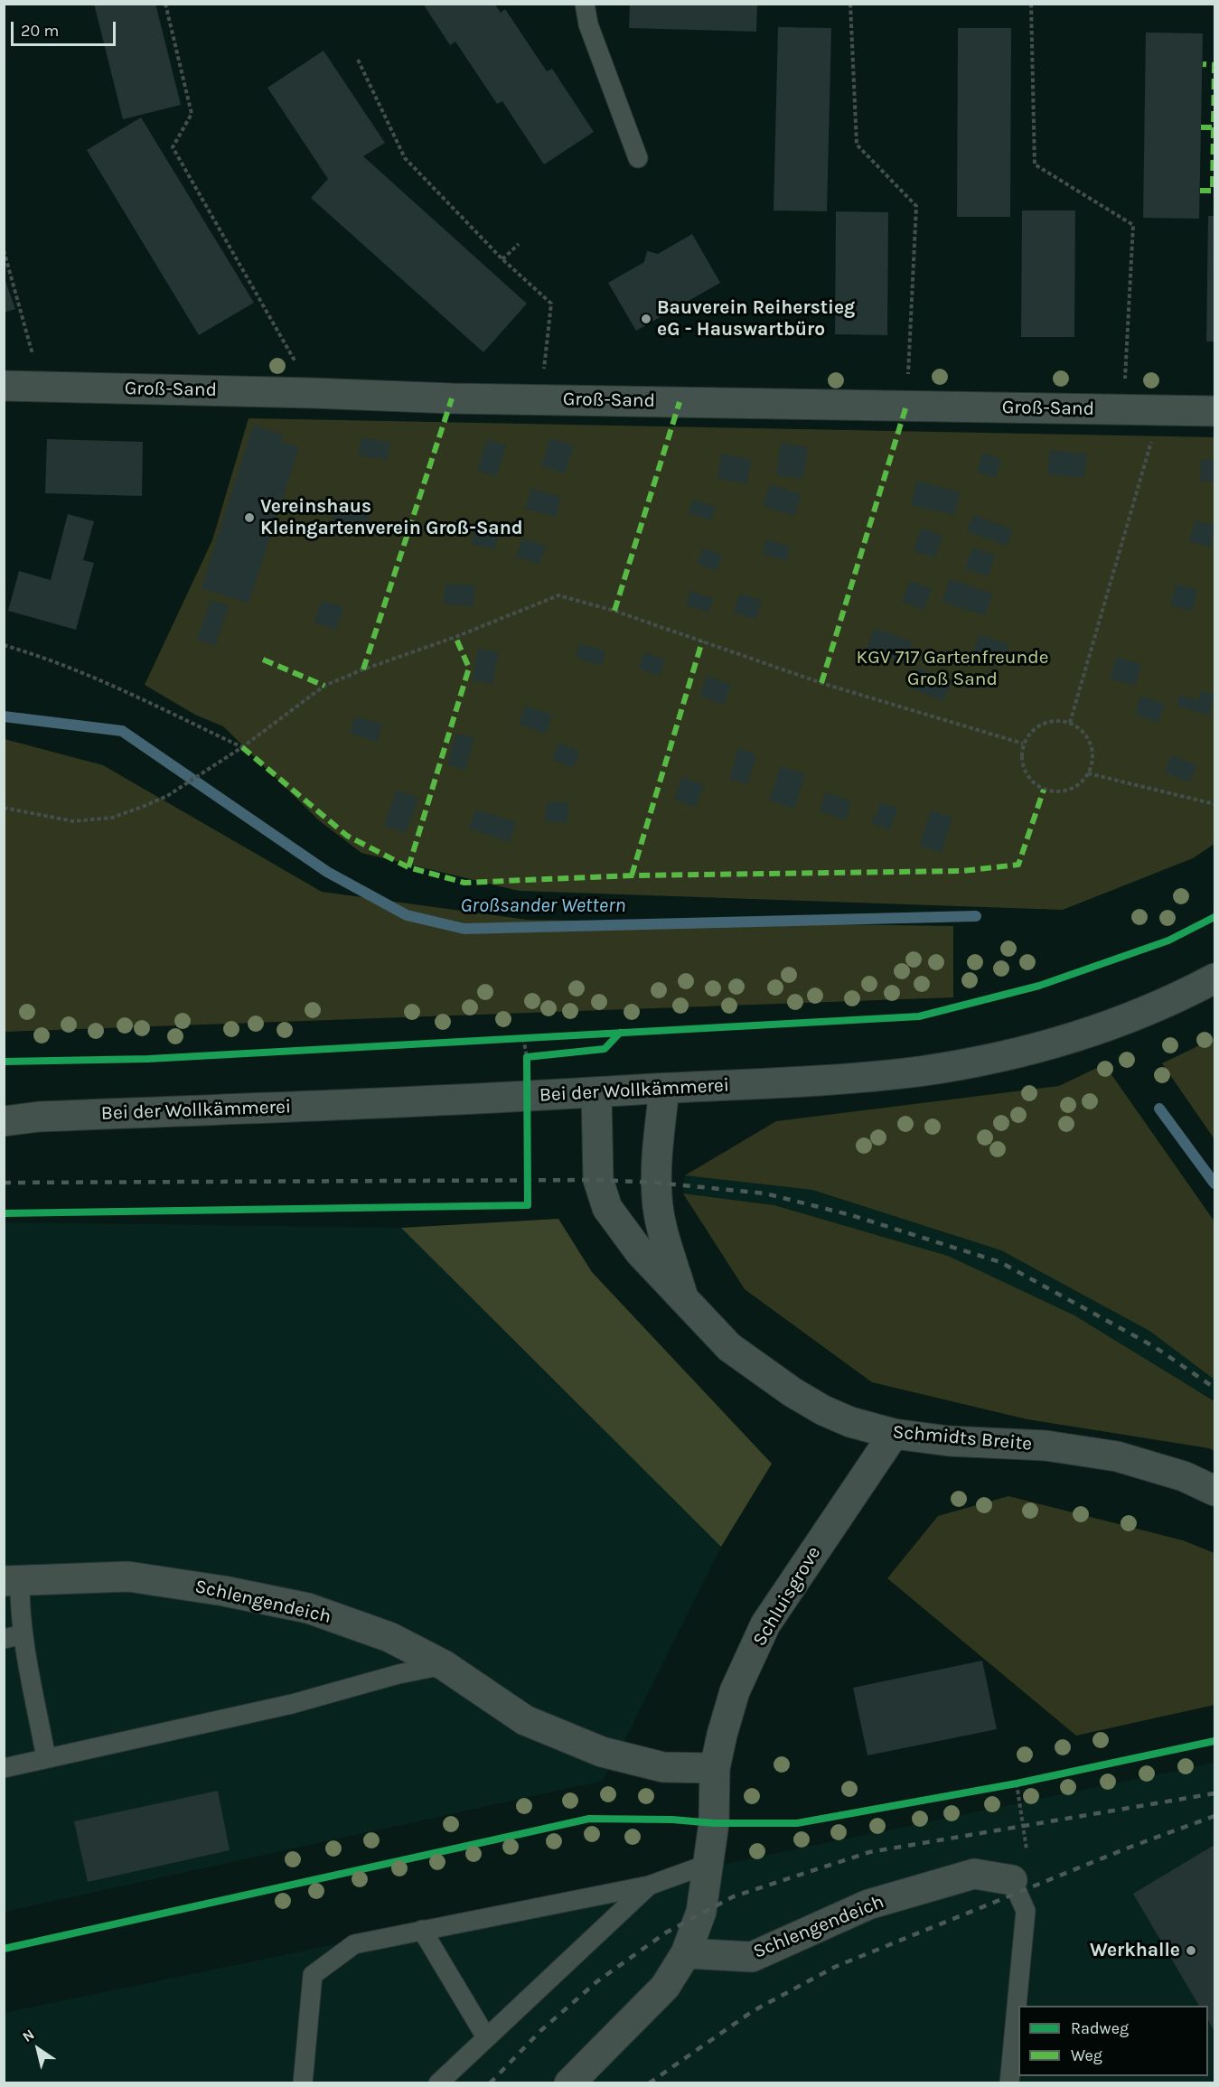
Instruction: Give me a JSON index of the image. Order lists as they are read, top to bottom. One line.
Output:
{"streets":{"street":["Groß-Sand","Bei der Wollkämmerei","Schmidts Breite","Schluisgrove","Schlengendeich"]},"crossings":[["Bei der Wollkämmerei","Schmidts Breite"],["Schmidts Breite","Schluisgrove"],["Schluisgrove","Schlengendeich"]],"water":["Großsander Wettern"],"parks":["KGV 717 Gartenfreunde Groß Sand"],"places":["Bauverein Reiherstieg eG - Hauswartbüro","Vereinshaus Kleingartenverein Groß-Sand","Werkhalle"],"legend":["Radweg","Weg"],"scale_bar":"20 m","north":"top left"}
